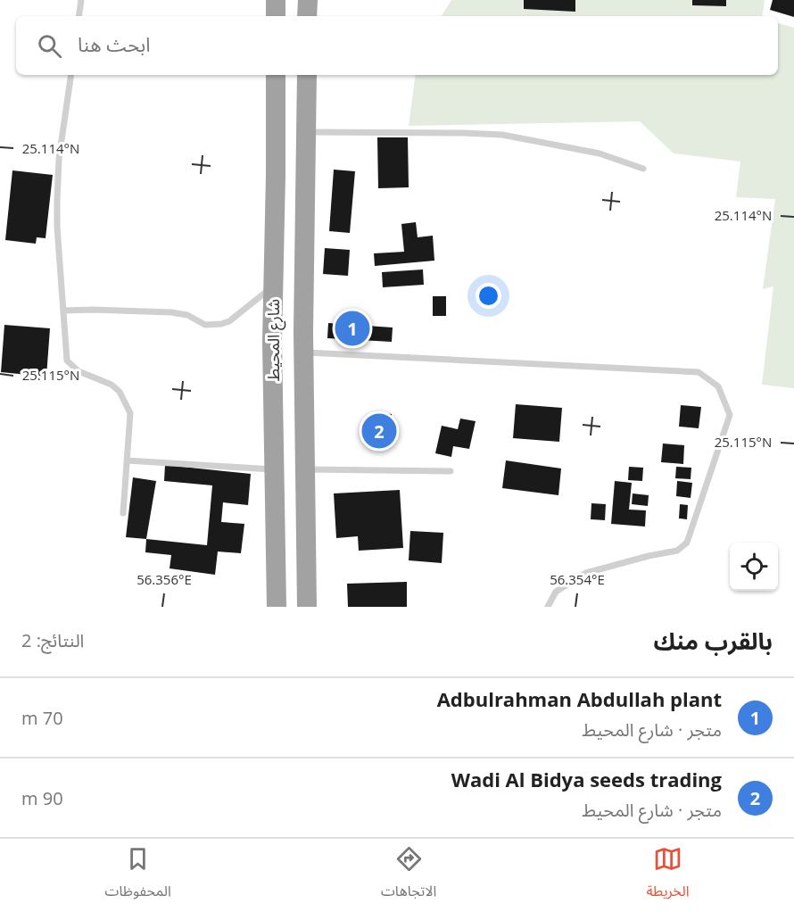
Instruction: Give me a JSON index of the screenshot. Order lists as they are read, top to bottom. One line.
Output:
{"streets":{"highway":["شارع المحيط"]},"page":{"search":"ابحث هنا","pins":["1","2"],"heading":["بالقرب منك","النتائج: 2"],"list":[{"mark":"1","name":"Adbulrahman Abdullah plant","note":"متجر · شارع المحيط","value":"70 m"},{"mark":"2","name":"Wadi Al Bidya seeds trading","note":"متجر · شارع المحيط","value":"90 m"}],"nav":["الخريطة","الاتجاهات","المحفوظات"]},"coordinates":["25.114°N","25.115°N","56.356°E","56.354°E"]}
